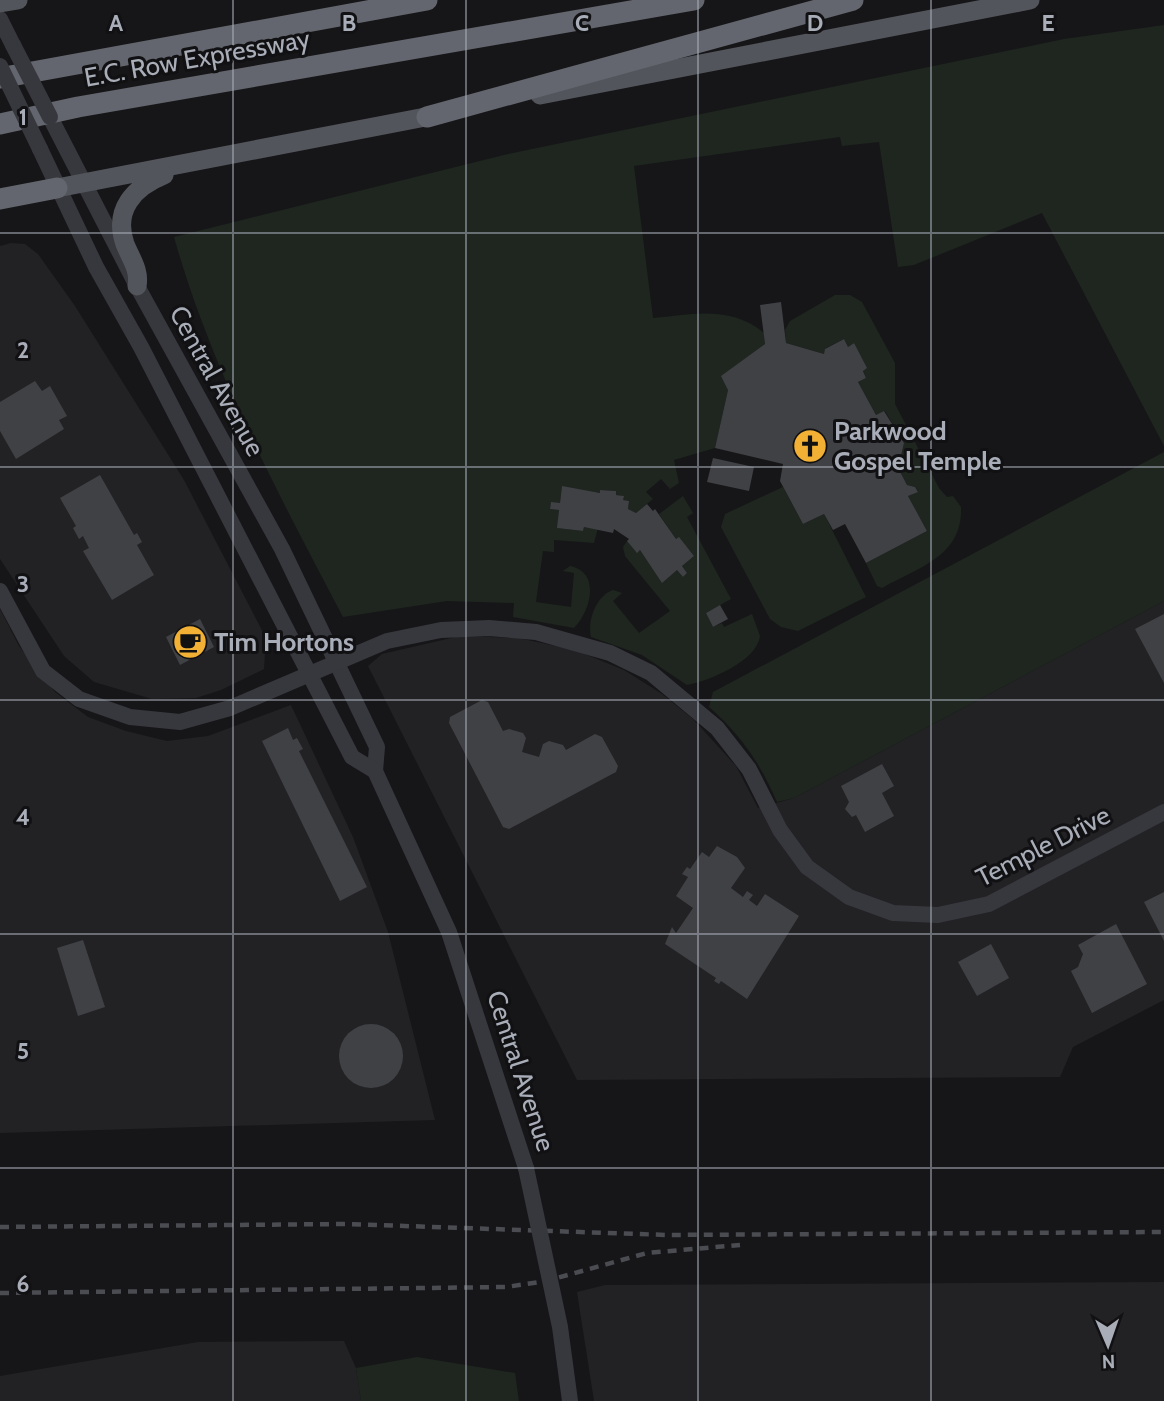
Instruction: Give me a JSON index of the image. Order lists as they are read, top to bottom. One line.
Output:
{"streets":{"highway":["E.C. Row Expressway"],"street":["Central Avenue","Temple Drive"]},"crossings":[["Central Avenue","Temple Drive"]],"places":{"church":["Parkwood Gospel Temple"],"cafe":["Tim Hortons"]},"north":"bottom","grid":{"columns":["A","B","C","D","E"],"rows":["1","2","3","4","5","6"]}}
